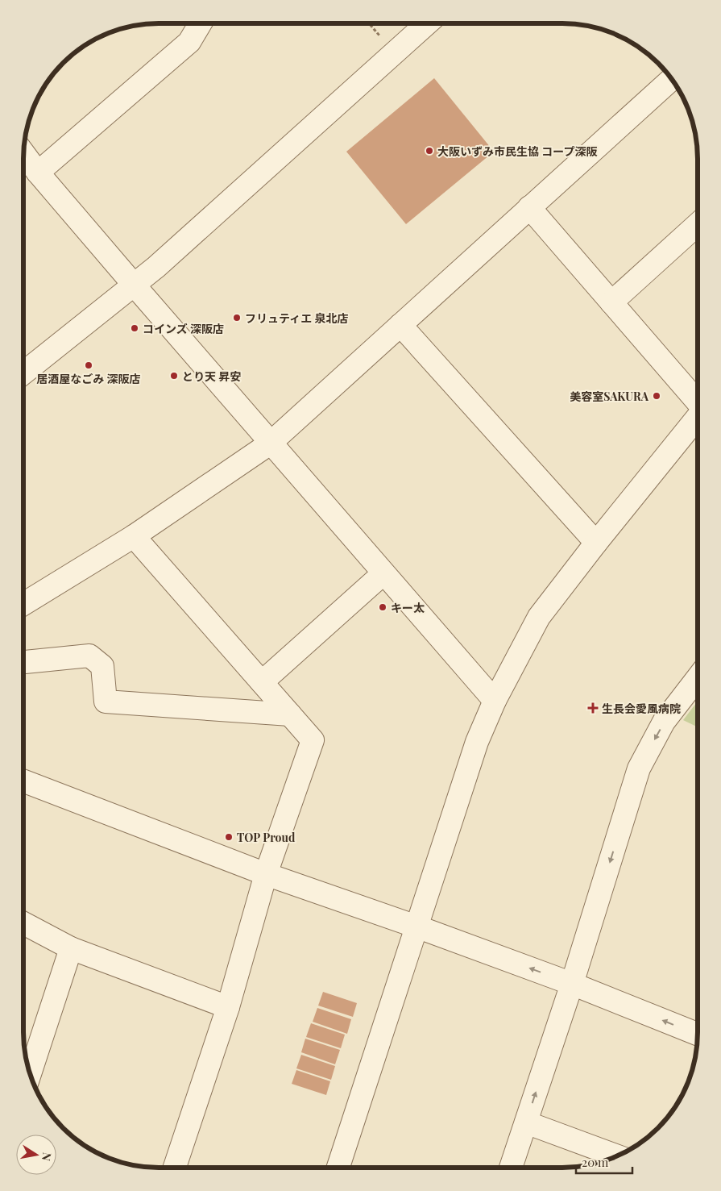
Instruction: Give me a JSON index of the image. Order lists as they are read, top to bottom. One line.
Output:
{"places":{"other":["大阪いずみ市民生協 コープ深阪","フリュティエ 泉北店","コインズ 深阪店","居酒屋なごみ 深阪店","とり天 昇安","美容室SAKURA","キー太","TOP Proud"],"health":["生長会愛風病院"]},"scale_bar":"20 m","north":"right"}
